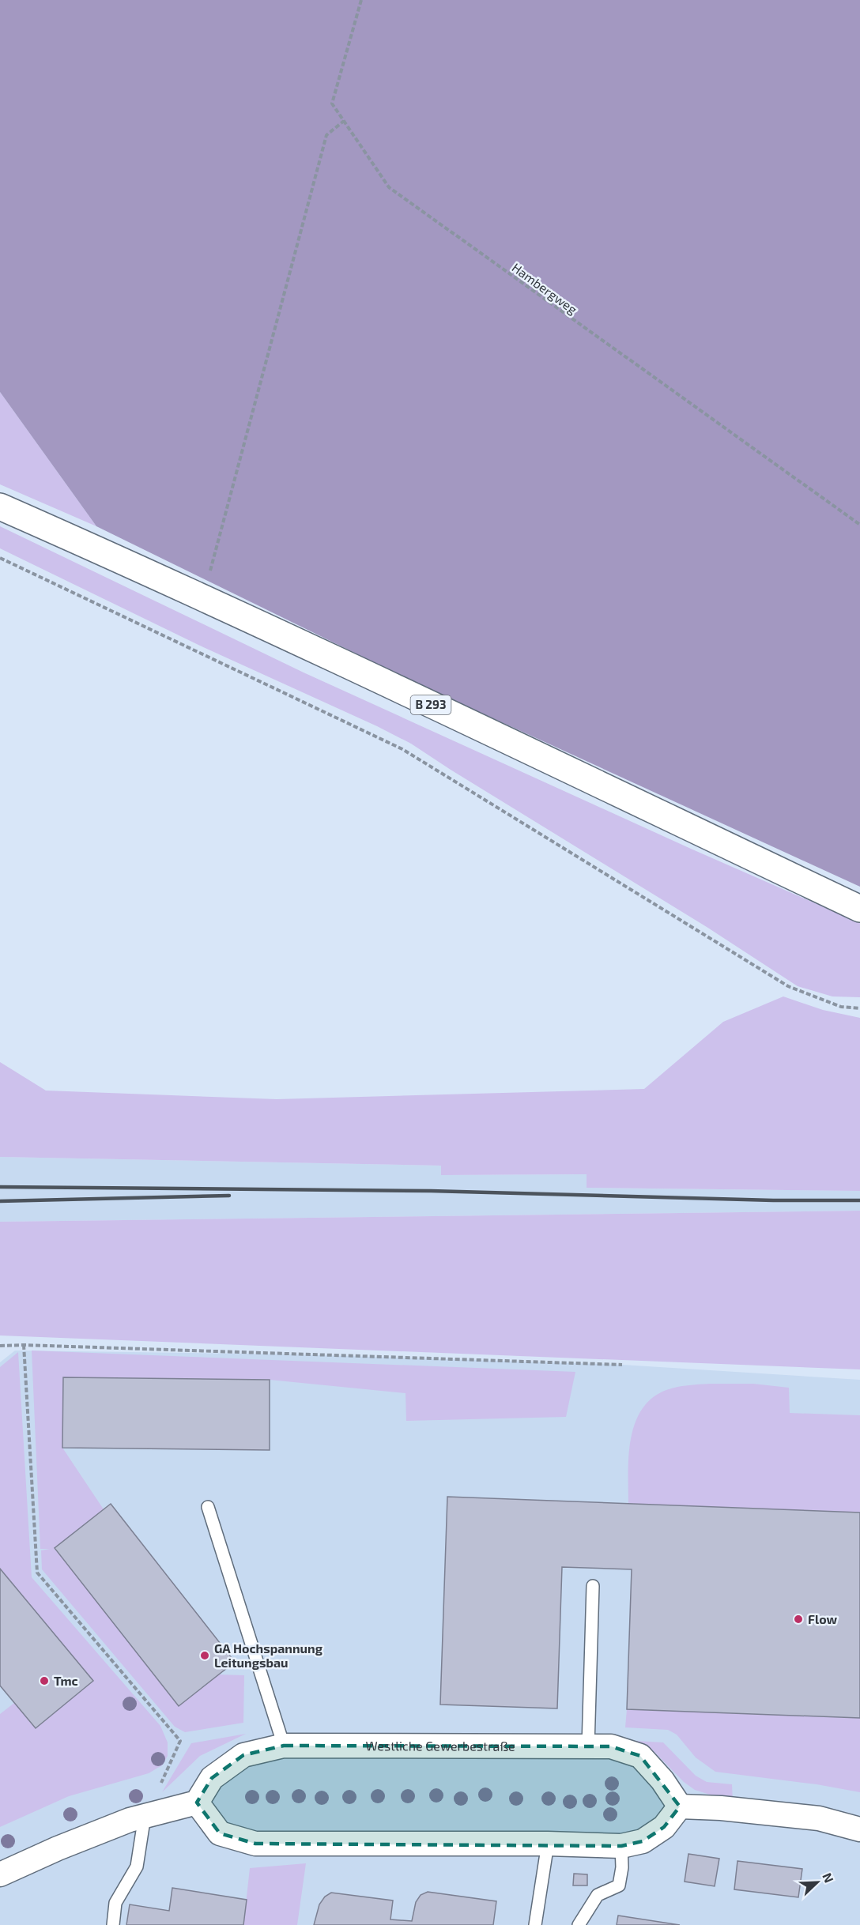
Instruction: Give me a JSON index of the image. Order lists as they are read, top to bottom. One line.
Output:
{"streets":{"main road":["B 293"],"street":["Westliche Gewerbestraße"],"path":["Hambergweg"]},"places":["Flow","GA Hochspannung Leitungsbau","Tmc"],"north":"top right"}
